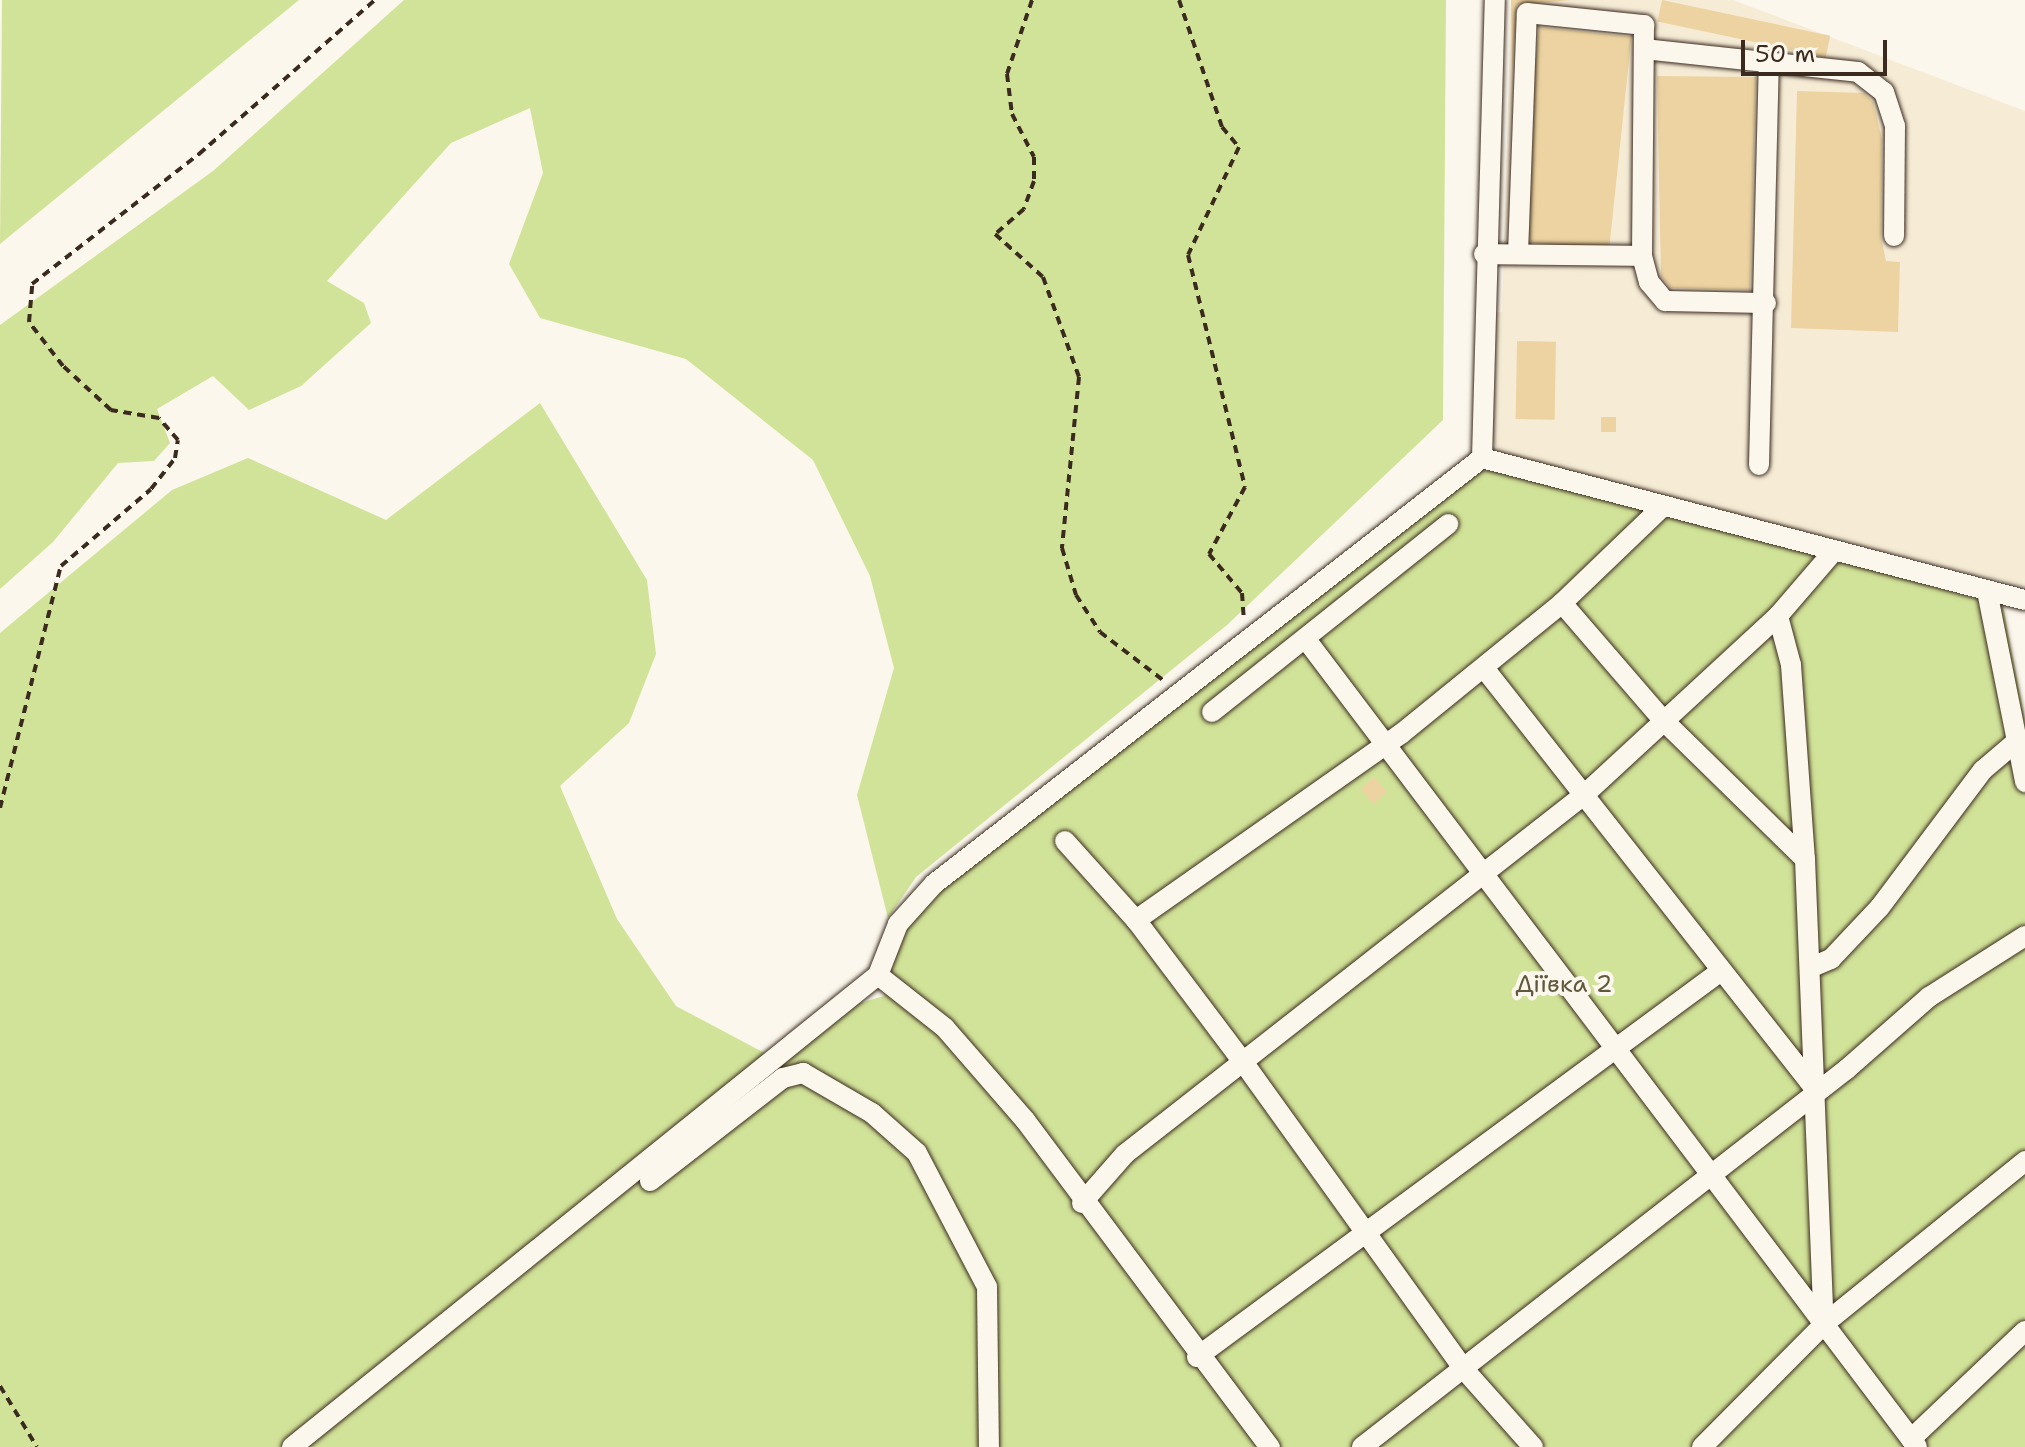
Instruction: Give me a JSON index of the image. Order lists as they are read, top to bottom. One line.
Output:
{"parks":["Діївка 2"],"scale_bar":"50 m"}
